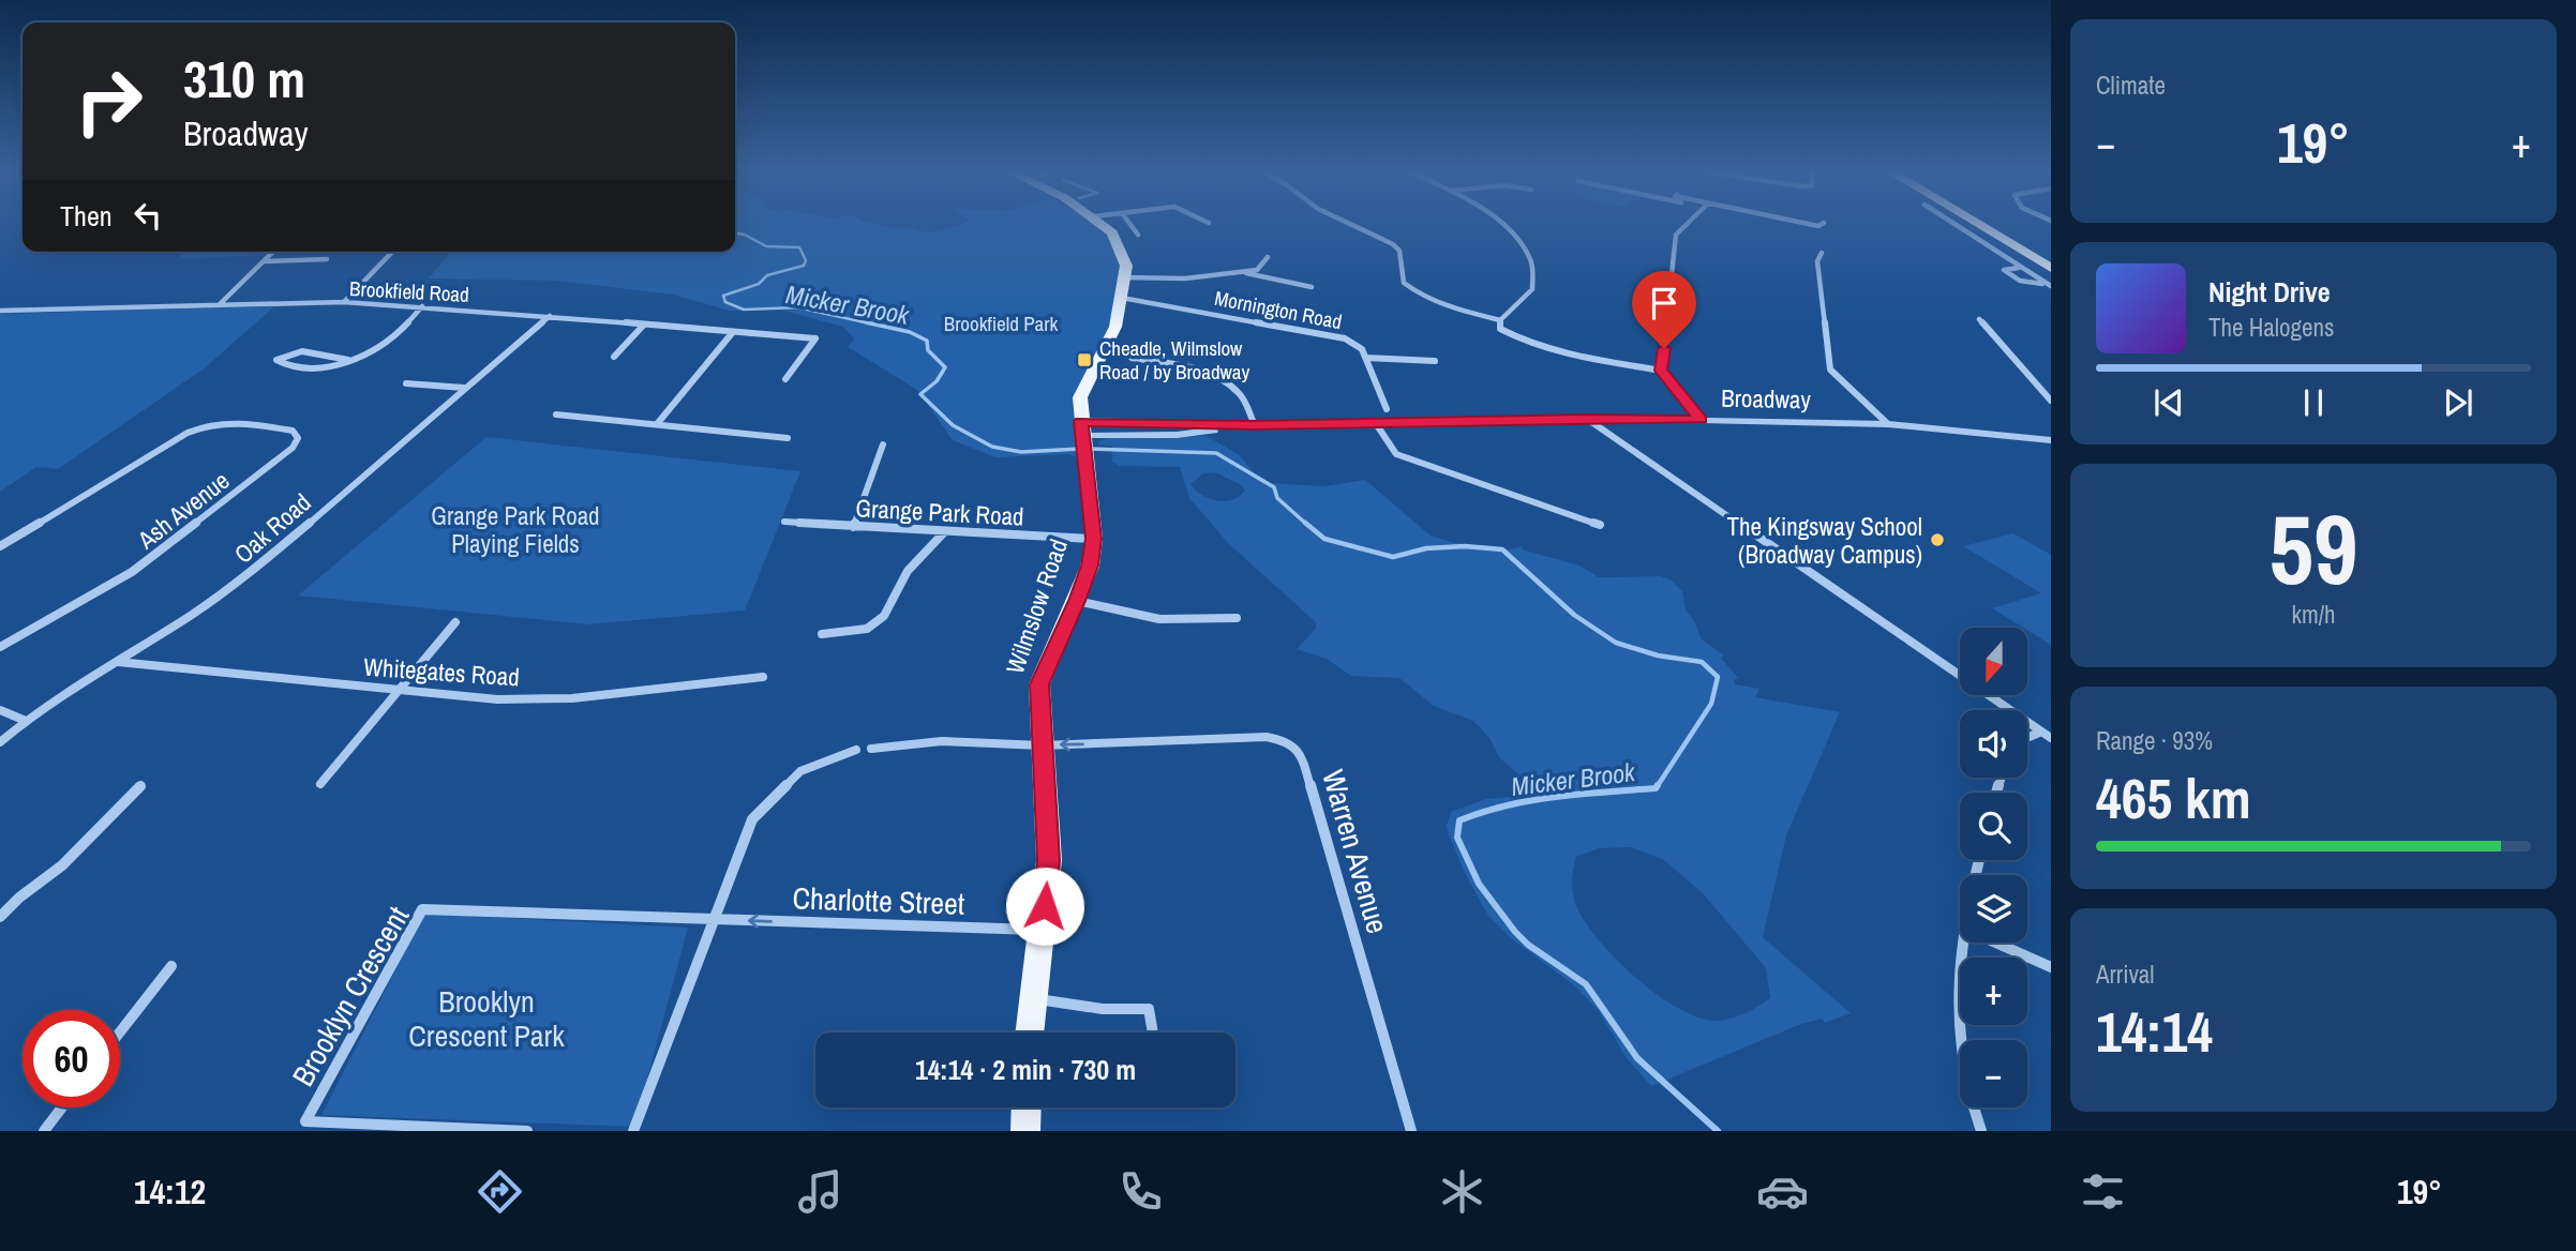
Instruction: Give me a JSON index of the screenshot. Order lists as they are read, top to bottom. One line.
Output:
{"streets":{"main road":["Wilmslow Road"],"street":["Brookfield Road","Mornington Road","Broadway","Ash Avenue","Grange Park Road","Oak Road","Whitegates Road","Warren Avenue","Charlotte Street","Brooklyn Crescent"]},"crossings":[["Brookfield Road","Oak Road"],["Mornington Road","Wilmslow Road"],["Broadway","Wilmslow Road"],["Grange Park Road","Wilmslow Road"],["Oak Road","Whitegates Road"],["Wilmslow Road","Warren Avenue"],["Wilmslow Road","Charlotte Street"],["Charlotte Street","Brooklyn Crescent"]],"one_way":["Warren Avenue","Charlotte Street"],"water":["Micker Brook"],"parks":["Brookfield Park","Grange Park Road Playing Fields","Brooklyn Crescent Park"],"places":{"transit":["Cheadle, Wilmslow Road / by Broadway"],"other":["The Kingsway School (Broadway Campus)"]},"north":"bottom","page":{"tile":["Climate",["59","km/h"],["Range · 93%","465 km"],["Arrival","14:14"]],"turn":["310 m","Broadway"],"heat":["−","19°","+"],"then":"Then","song":["Night Drive","The Halogens"],"map_buttons":["+","−"],"limit":"60","trip":"14:14 · 2 min · 730 m","tabs":["14:12","19°"]}}
